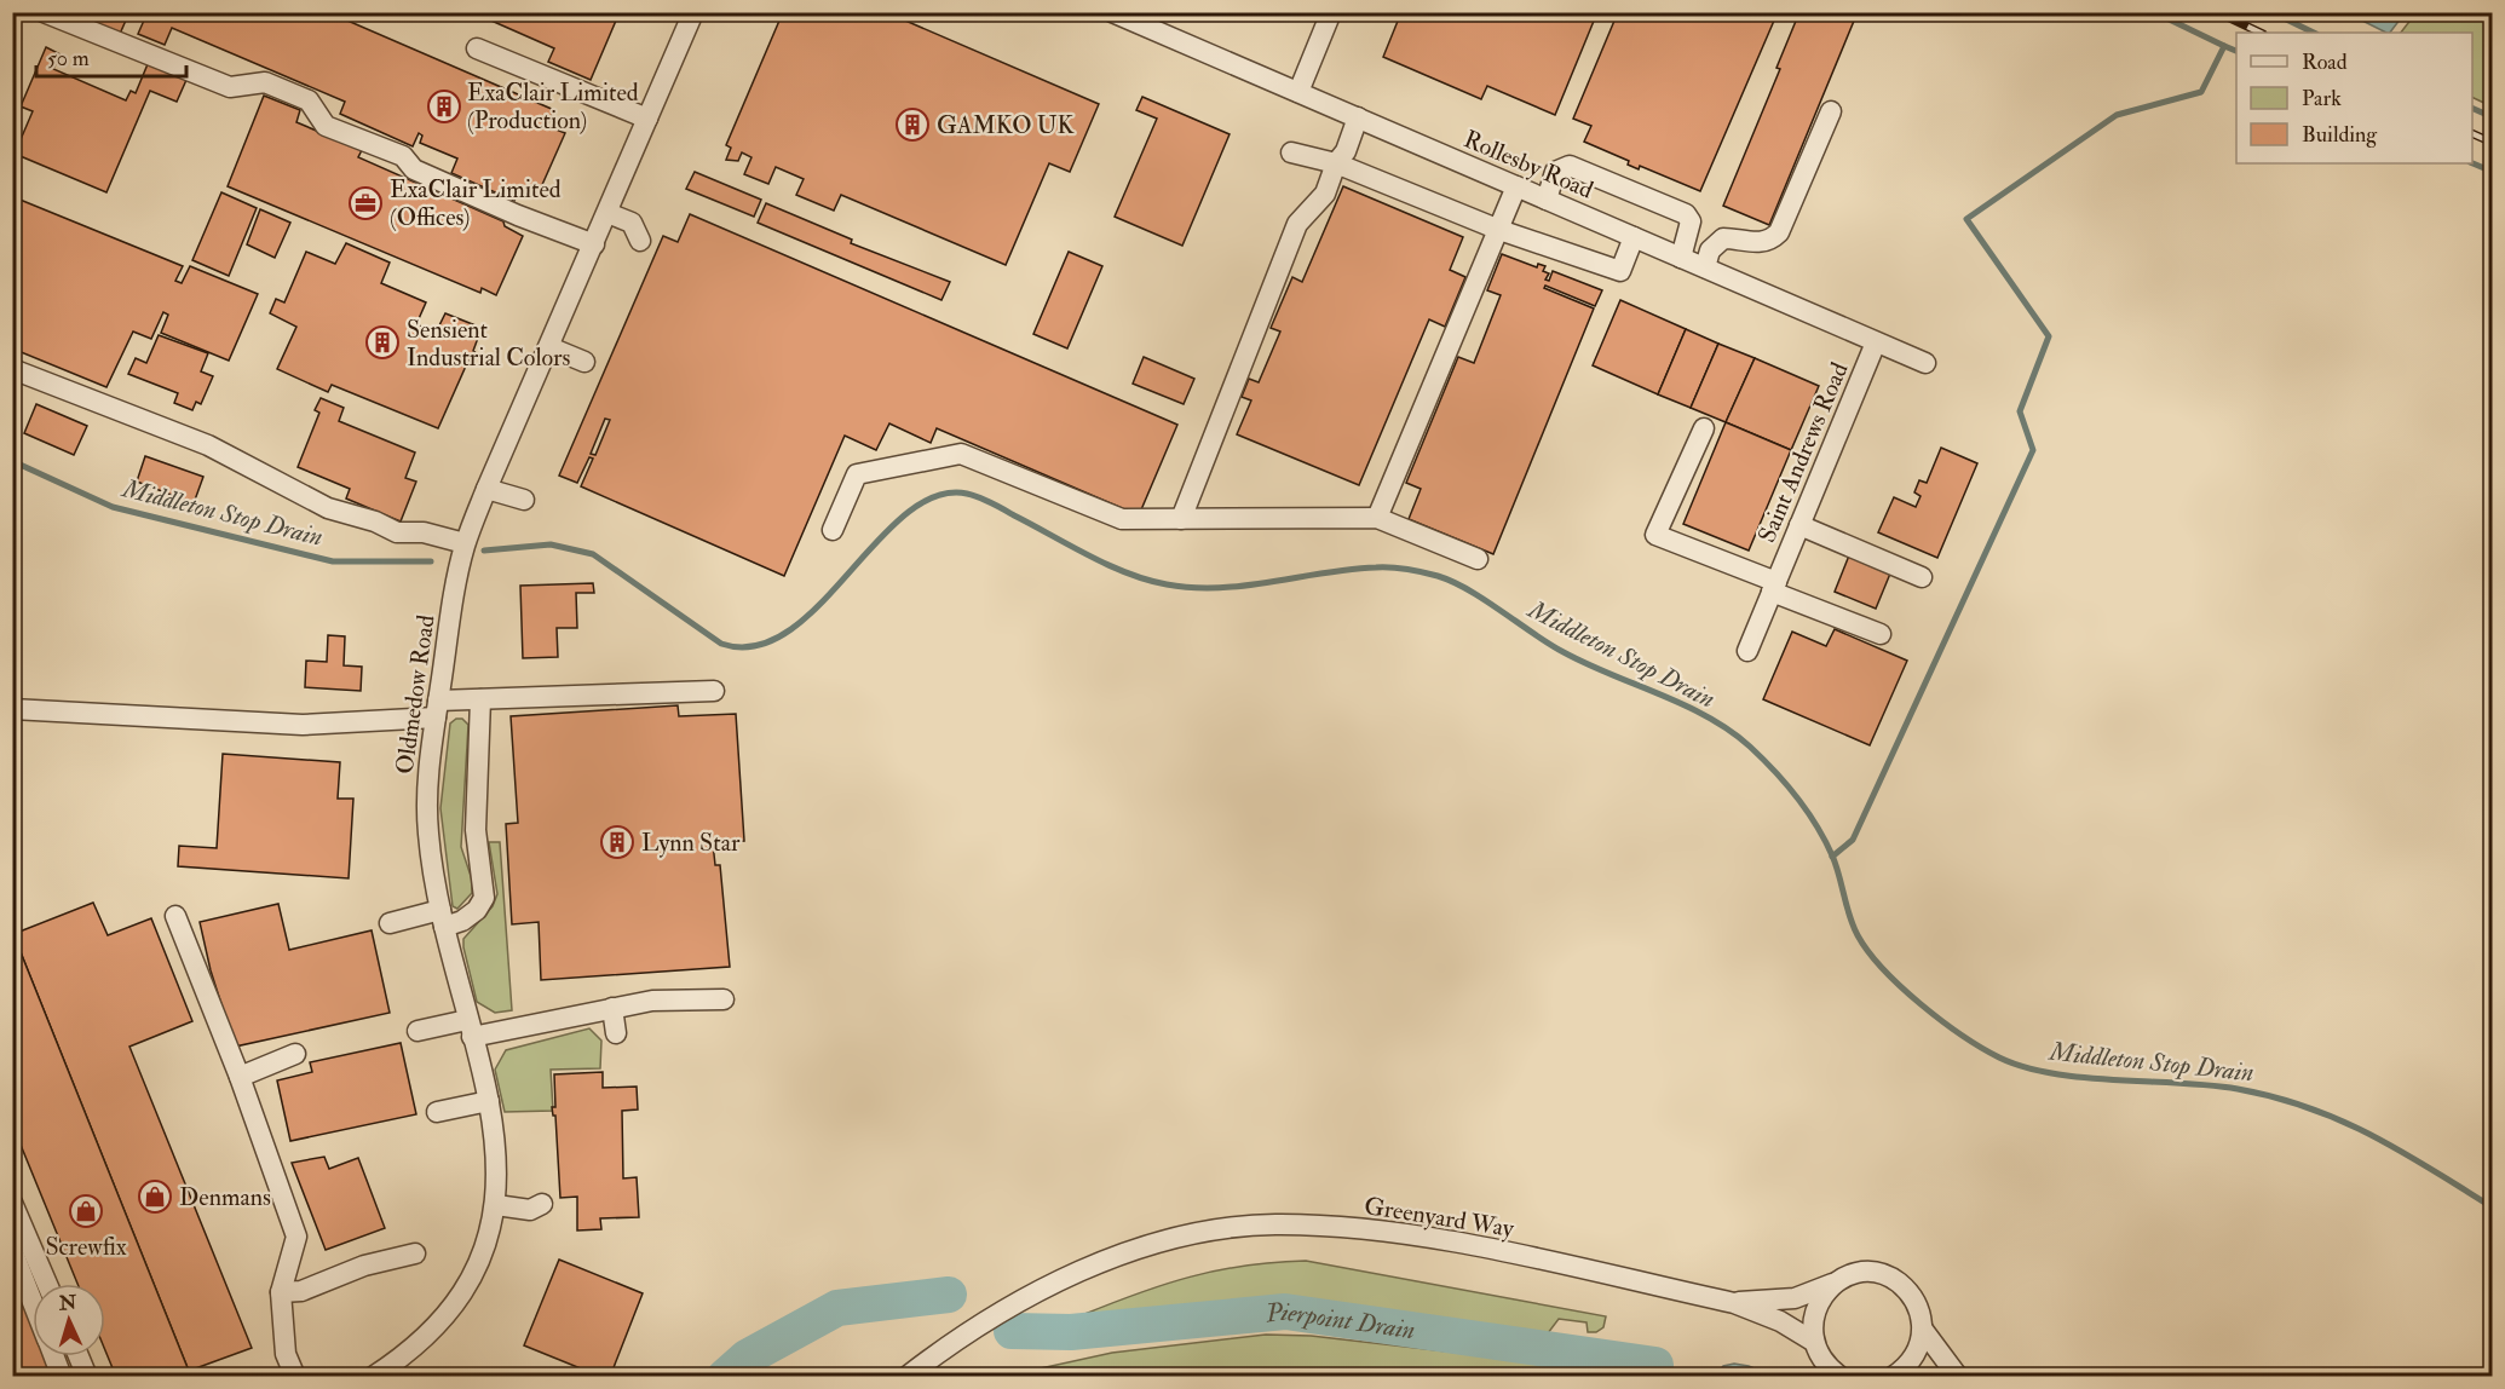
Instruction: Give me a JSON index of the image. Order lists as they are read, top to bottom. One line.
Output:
{"streets":{"street":["Rollesby Road","Saint Andrews Road","Oldmedow Road","Greenyard Way"]},"crossings":[["Rollesby Road","Saint Andrews Road"]],"water":["Middleton Stop Drain","Pierpoint Drain"],"places":{"building":["ExaClair Limited (Production)","GAMKO UK","Sensient Industrial Colors","Lynn Star"],"office":["ExaClair Limited (Offices)"],"shop":["Denmans","Screwfix"]},"legend":["Road","Park","Building"],"scale_bar":"50 m","north":"top"}
